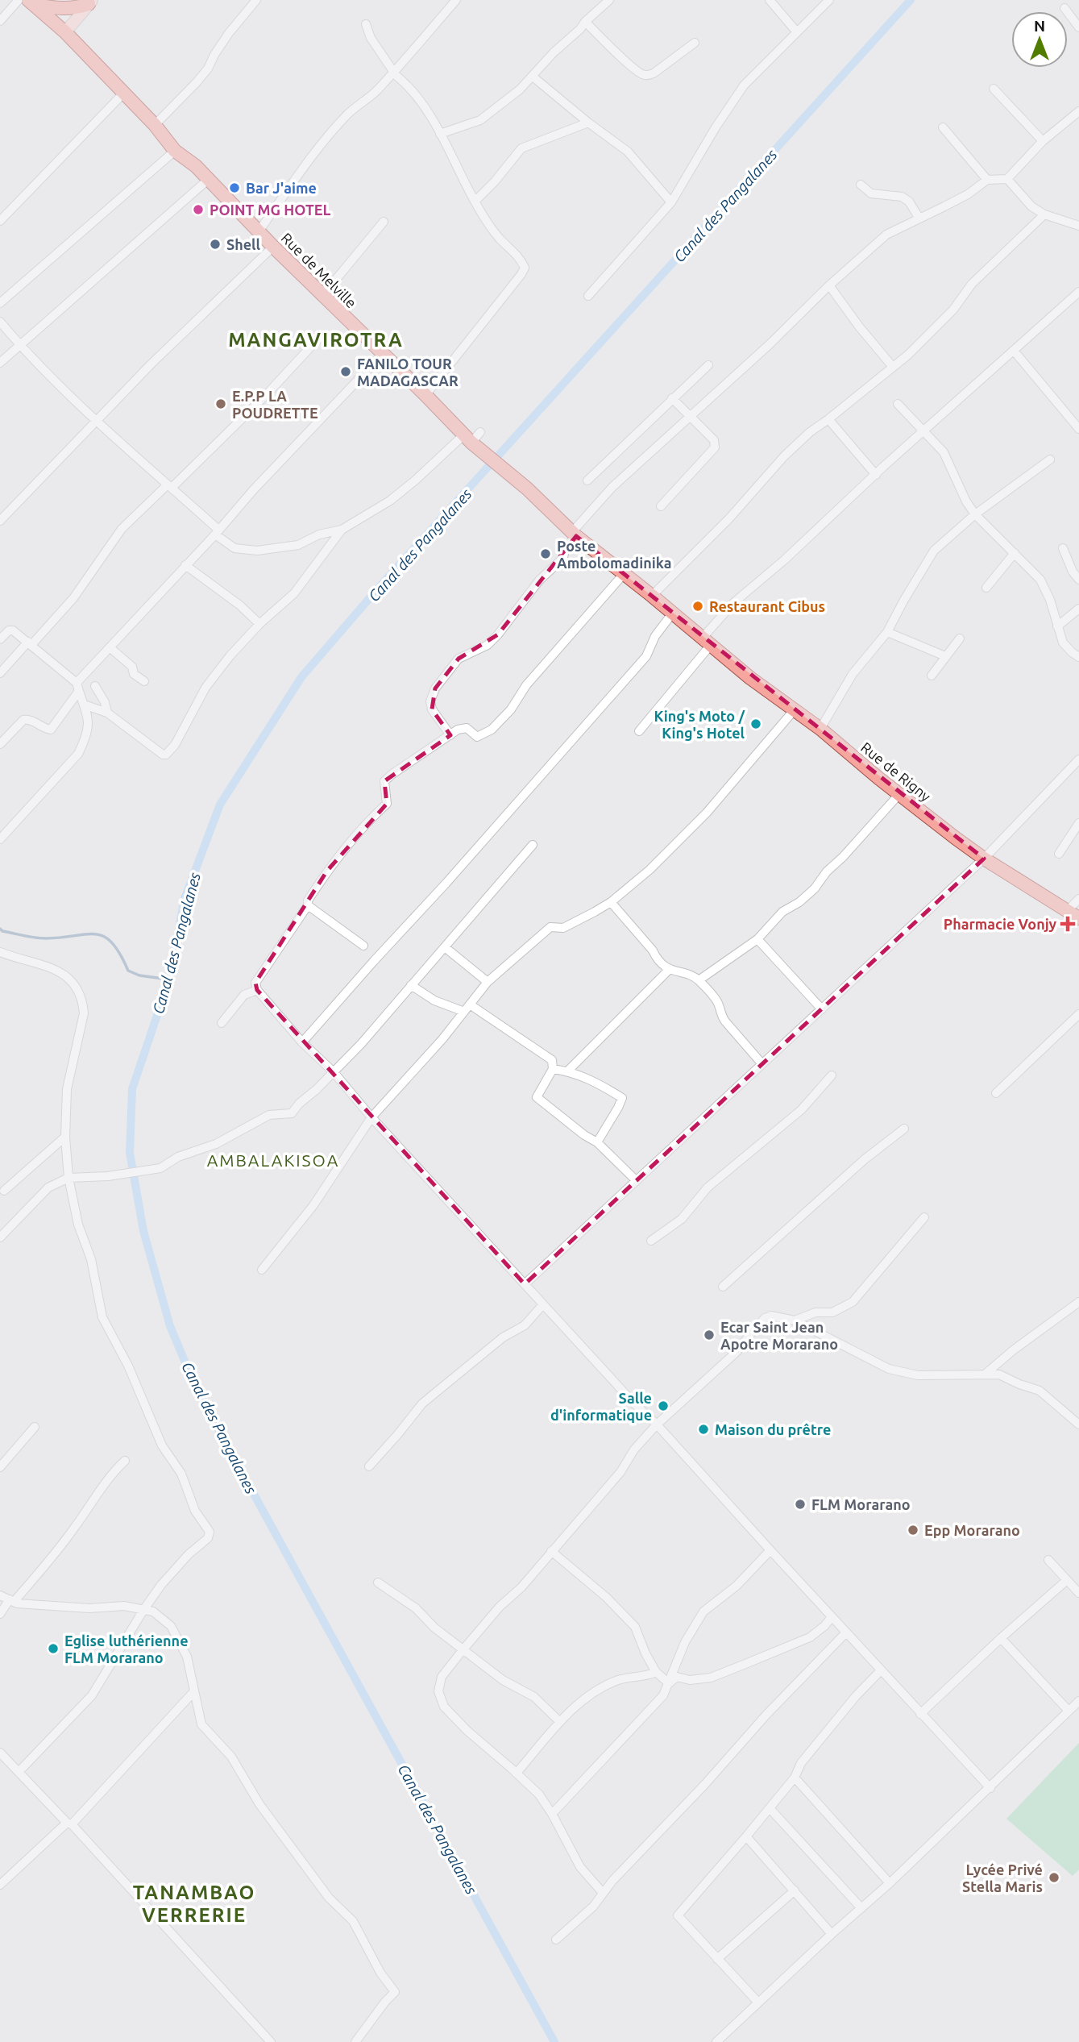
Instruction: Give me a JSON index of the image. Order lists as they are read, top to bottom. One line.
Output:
{"streets":{"main road":["Rue de Melville","Rue de Rigny"]},"crossings":[["Rue de Melville","Rue de Rigny"]],"districts":["MANGAVIROTRA","AMBALAKISOA","TANAMBAO VERRERIE"],"water":["Canal des Pangalanes"],"places":{"other":["Bar J'aime","POINT MG HOTEL","Shell","FANILO TOUR MADAGASCAR","E.P.P LA POUDRETTE","Poste Ambolomadinika","Restaurant Cibus","King's Moto / King's Hotel","Ecar Saint Jean Apotre Morarano","Salle d'informatique","Maison du prêtre","FLM Morarano","Epp Morarano","Eglise luthérienne FLM Morarano","Lycée Privé Stella Maris"],"health":["Pharmacie Vonjy"]},"north":"top"}
